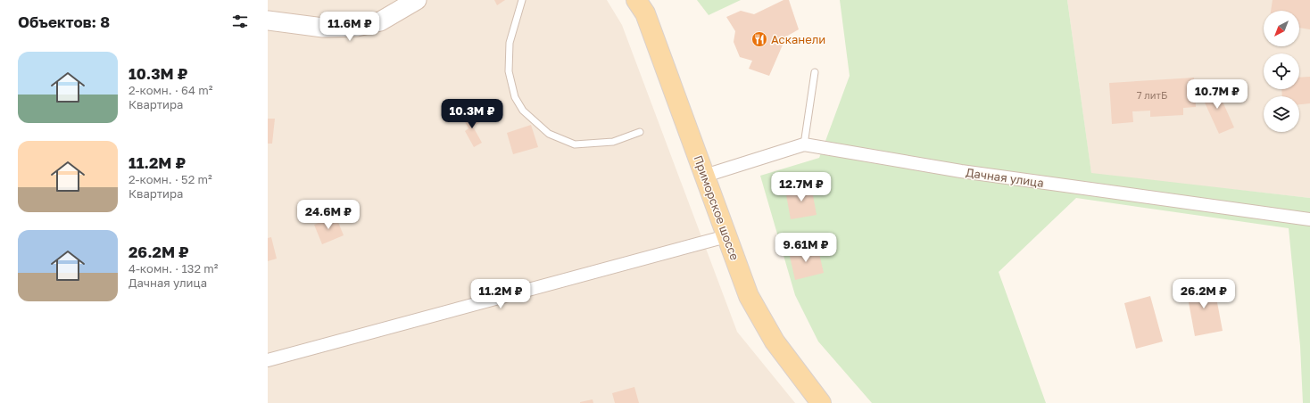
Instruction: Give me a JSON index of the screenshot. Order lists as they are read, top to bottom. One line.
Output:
{"streets":{"main road":["Приморское шоссе"],"street":["Дачная улица"]},"crossings":[["Дачная улица","Приморское шоссе"]],"places":{"restaurant":["Асканели"]},"house_numbers":["7 литБ"],"north":"bottom left","page":{"heading":"Объектов: 8","price":["11.6M ₽","10.7M ₽","10.3M ₽","12.7M ₽","24.6M ₽","9.61M ₽","11.2M ₽","26.2M ₽"],"list":[{"name":"10.3M ₽","note":"2-комн. · 64 m² · Квартира"},{"name":"11.2M ₽","note":"2-комн. · 52 m² · Квартира"},{"name":"26.2M ₽","note":"4-комн. · 132 m² · Дачная улица"}]}}
